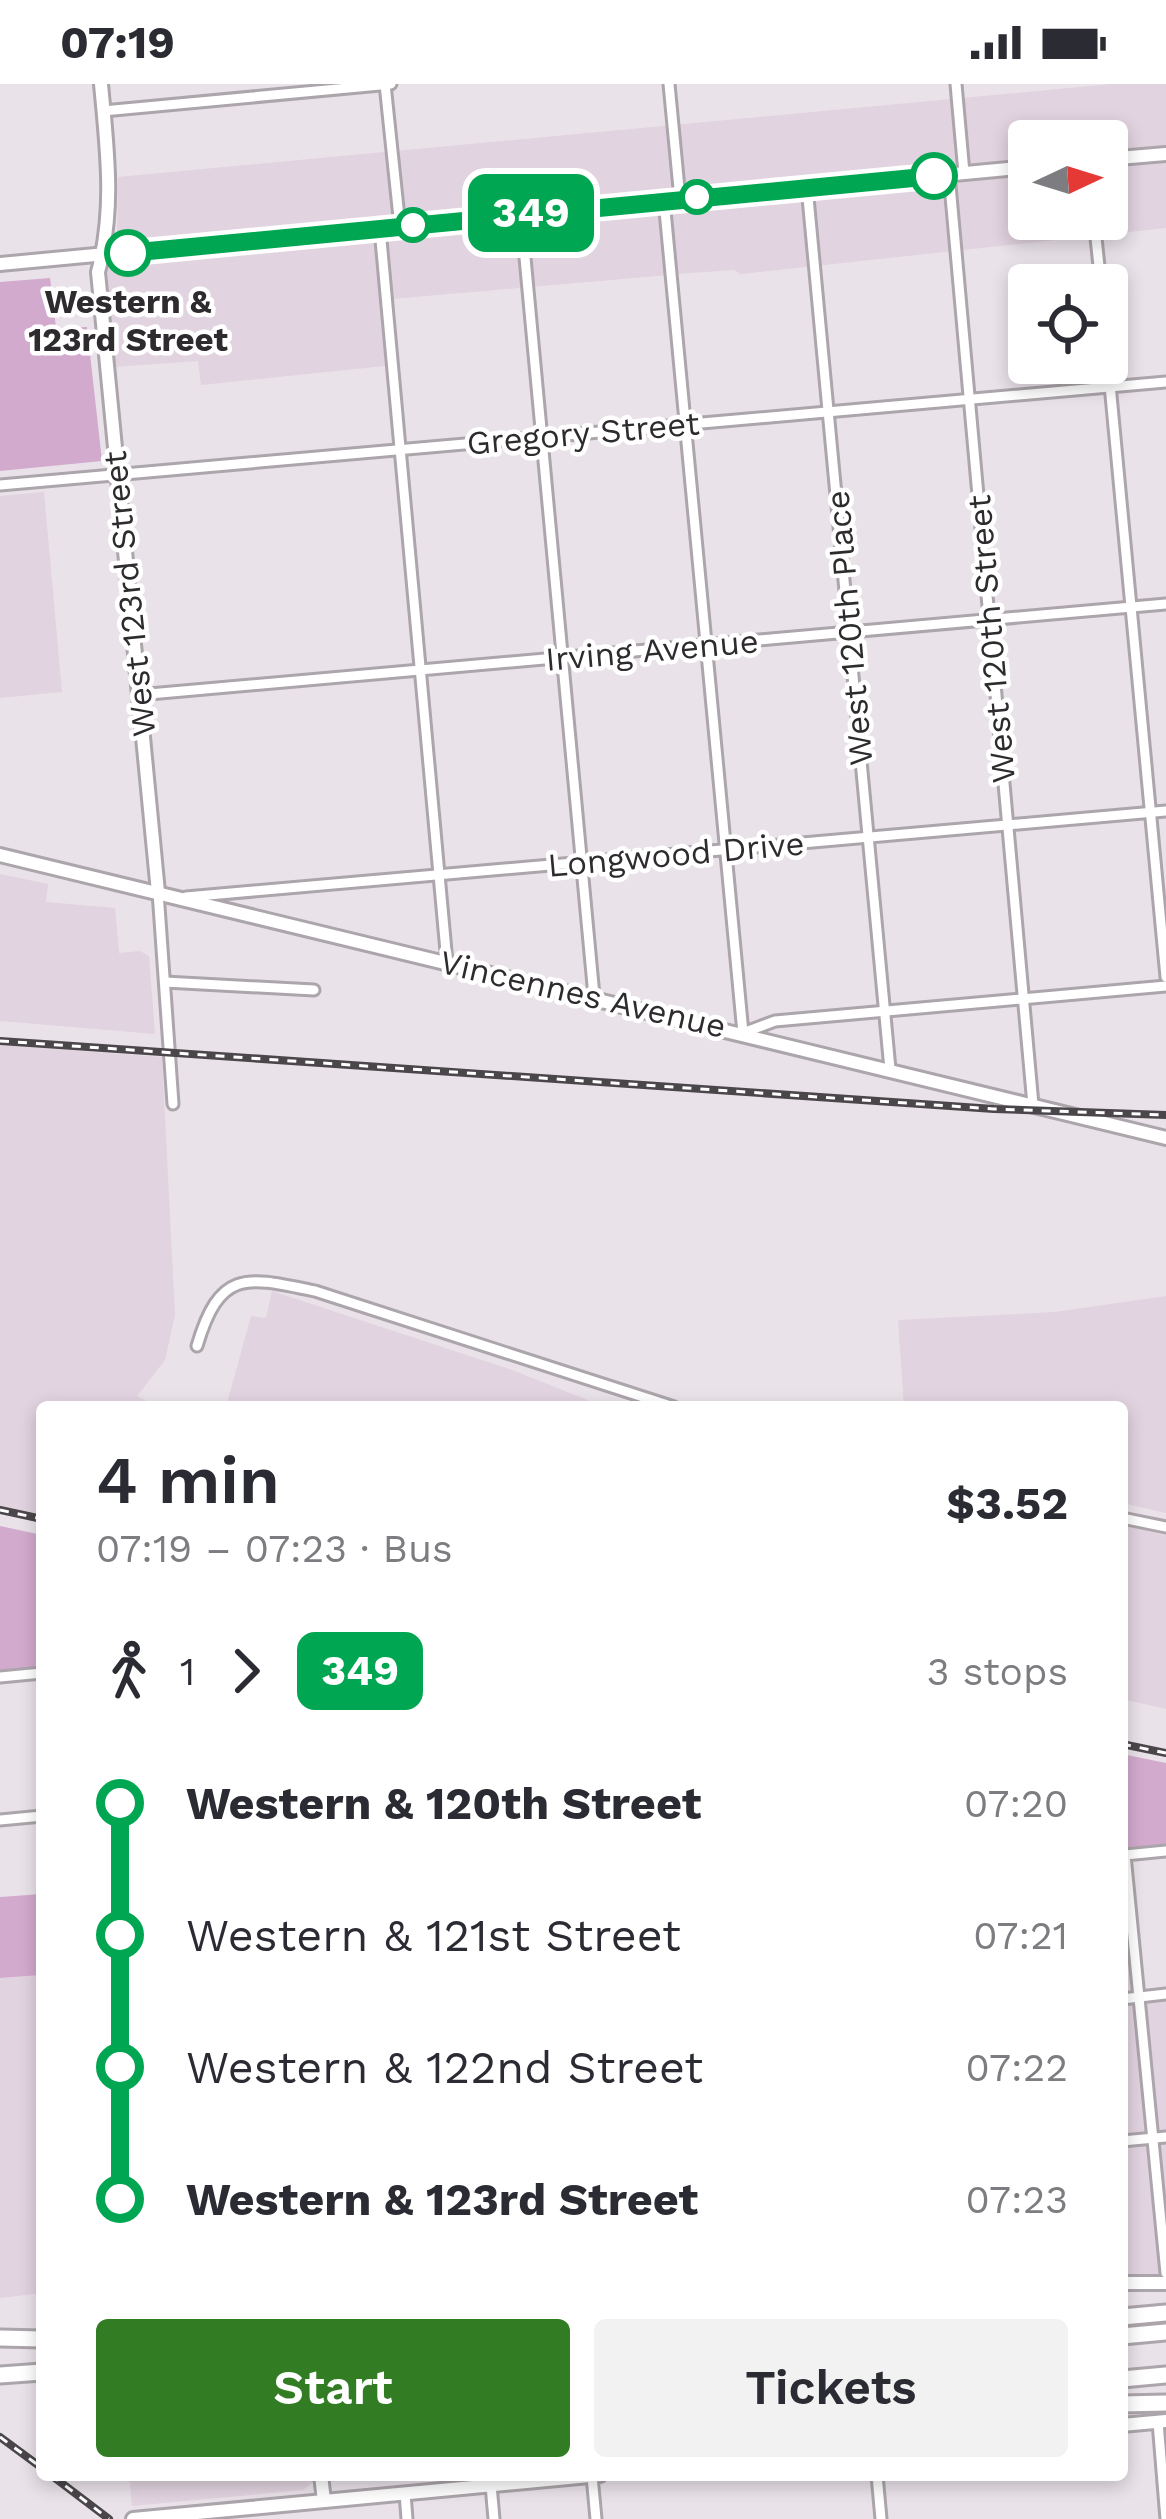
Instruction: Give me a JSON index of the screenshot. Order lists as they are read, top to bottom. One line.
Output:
{"streets":{"main road":["West 123rd Street","Vincennes Avenue"],"street":["Gregory Street","West 120th Place","West 120th Street","Irving Avenue","Longwood Drive"]},"crossings":[["Gregory Street","West 123rd Street"],["Gregory Street","West 120th Place"],["Gregory Street","West 120th Street"],["West 123rd Street","Irving Avenue"],["West 123rd Street","Vincennes Avenue"],["West 120th Place","Irving Avenue"],["West 120th Place","Longwood Drive"],["West 120th Place","Vincennes Avenue"],["West 120th Street","Irving Avenue"],["West 120th Street","Longwood Drive"],["West 120th Street","Vincennes Avenue"],["Longwood Drive","Vincennes Avenue"]],"places":["Western & 123rd Street"],"lines":["bus line 349"],"north":"right","page":{"status":"07:19","on_map":"349","heading":["4 min","07:19 – 07:23 · Bus","$3.52"],"legs":["1","349","3 stops"],"list":[{"name":"Western & 120th Street","value":"07:20"},{"name":"Western & 121st Street","value":"07:21"},{"name":"Western & 122nd Street","value":"07:22"},{"name":"Western & 123rd Street","value":"07:23"}],"buttons":["Start","Tickets"]}}
